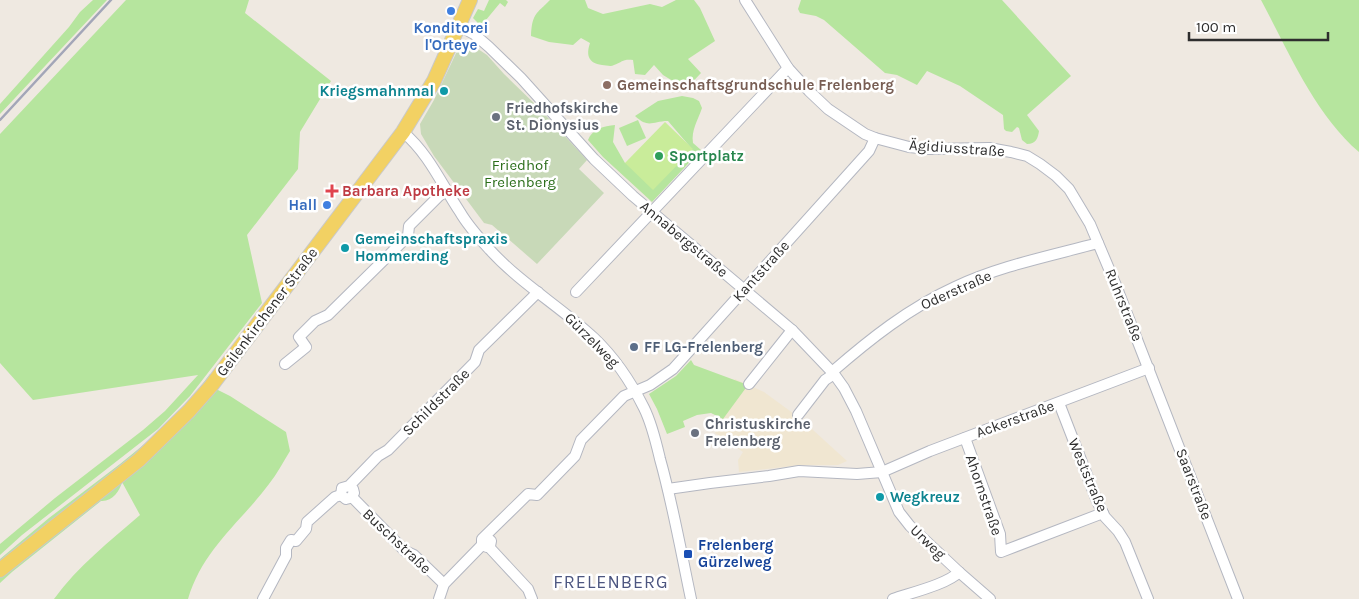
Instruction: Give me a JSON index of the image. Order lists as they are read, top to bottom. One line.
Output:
{"streets":{"main road":["Geilenkirchener Straße"],"street":["Ägidiusstraße","Annabergstraße","Kantstraße","Oderstraße","Ruhrstraße","Gürzelweg","Schildstraße","Ackerstraße","Weststraße","Saarstraße","Ahornstraße","Buschstraße","Urweg"]},"crossings":[["Ägidiusstraße","Kantstraße"],["Ägidiusstraße","Oderstraße"],["Ägidiusstraße","Ruhrstraße"],["Annabergstraße","Kantstraße"],["Annabergstraße","Oderstraße"],["Annabergstraße","Geilenkirchener Straße"],["Annabergstraße","Ackerstraße"],["Annabergstraße","Urweg"],["Kantstraße","Gürzelweg"],["Oderstraße","Ruhrstraße"],["Ruhrstraße","Ackerstraße"],["Ruhrstraße","Saarstraße"],["Geilenkirchener Straße","Gürzelweg"],["Gürzelweg","Schildstraße"],["Gürzelweg","Ackerstraße"],["Schildstraße","Buschstraße"],["Ackerstraße","Weststraße"],["Ackerstraße","Saarstraße"],["Ackerstraße","Ahornstraße"],["Ackerstraße","Urweg"],["Weststraße","Ahornstraße"]],"districts":["FRELENBERG"],"parks":["Friedhof Frelenberg"],"places":{"other":["Konditorei l'Orteye","Gemeinschaftsgrundschule Frelenberg","Kriegsmahnmal","Friedhofskirche St. Dionysius","Sportplatz","Hall","Gemeinschaftspraxis Hommerding","FF LG-Frelenberg","Christuskirche Frelenberg","Wegkreuz"],"health":["Barbara Apotheke"],"transit":["Frelenberg Gürzelweg"]},"scale_bar":"100 m"}
